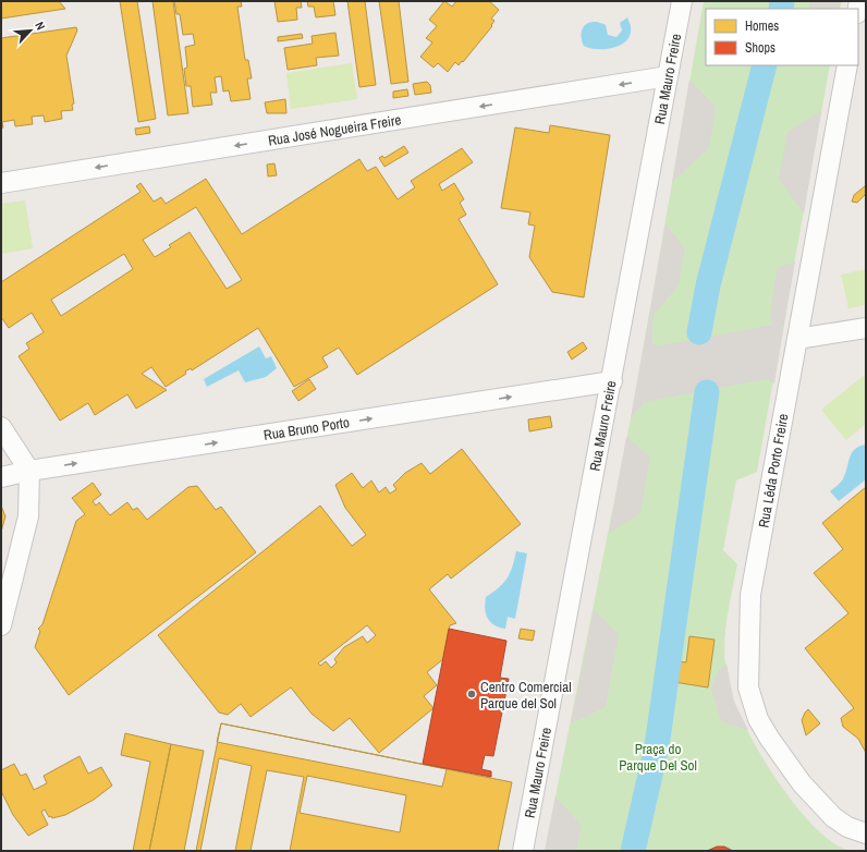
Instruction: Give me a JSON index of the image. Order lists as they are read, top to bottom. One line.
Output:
{"streets":{"street":["Rua Mauro Freire","Rua José Nogueira Freire","Rua Bruno Porto","Rua Lêda Porto Freire"]},"crossings":[["Rua Mauro Freire","Rua José Nogueira Freire"],["Rua Mauro Freire","Rua Bruno Porto"]],"one_way":["Rua José Nogueira Freire","Rua Bruno Porto"],"parks":["Praça do Parque Del Sol"],"places":["Centro Comercial Parque del Sol"],"legend":["Homes","Shops"],"north":"top right"}
